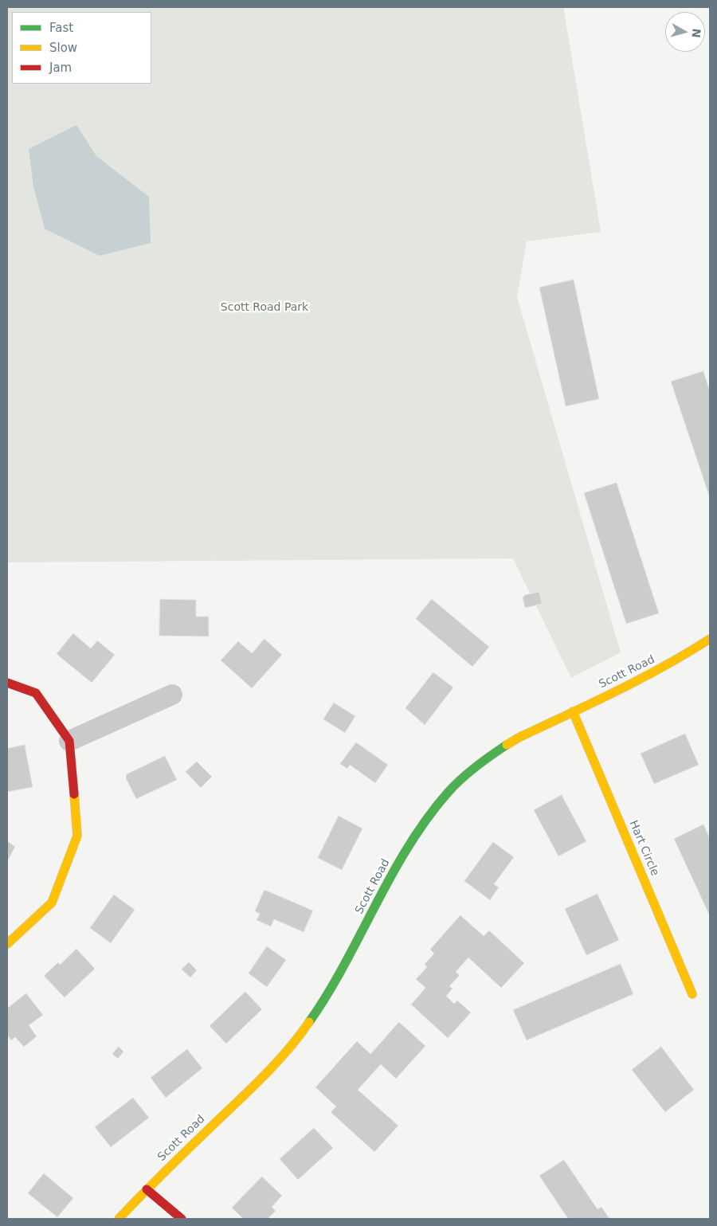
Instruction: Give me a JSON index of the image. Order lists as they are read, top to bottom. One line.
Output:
{"streets":{"main road":["Scott Road","Hart Circle"]},"crossings":[["Scott Road","Hart Circle"]],"parks":["Scott Road Park"],"legend":["Fast","Slow","Jam"],"north":"right"}
